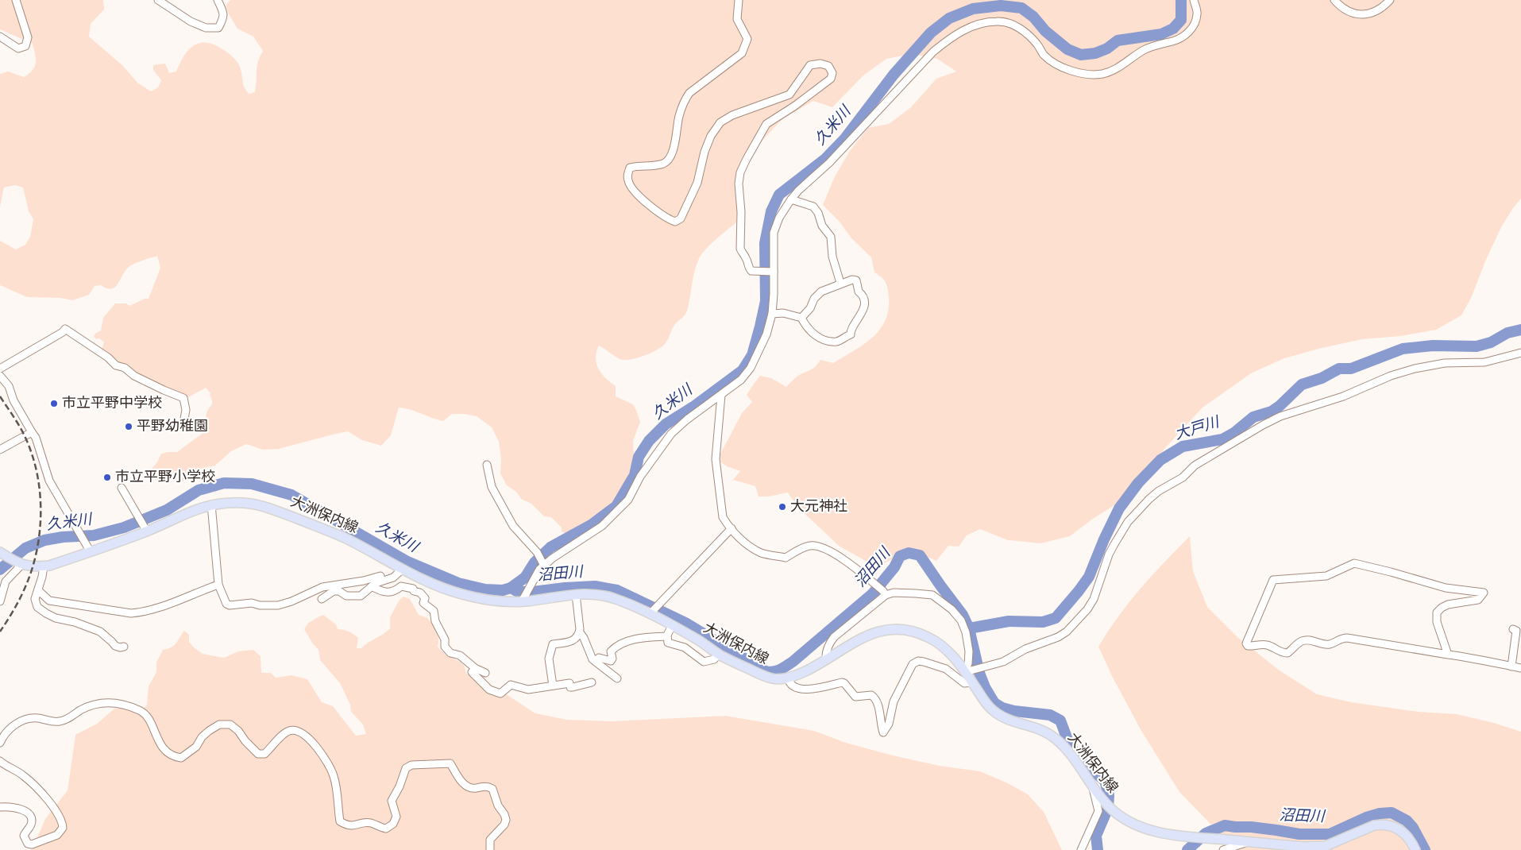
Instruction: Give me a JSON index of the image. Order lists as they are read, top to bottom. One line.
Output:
{"streets":{"main road":["大洲保内線"]},"water":["久米川","大戸川","沼田川"],"places":["市立平野中学校","平野幼稚園","市立平野小学校","大元神社"]}
